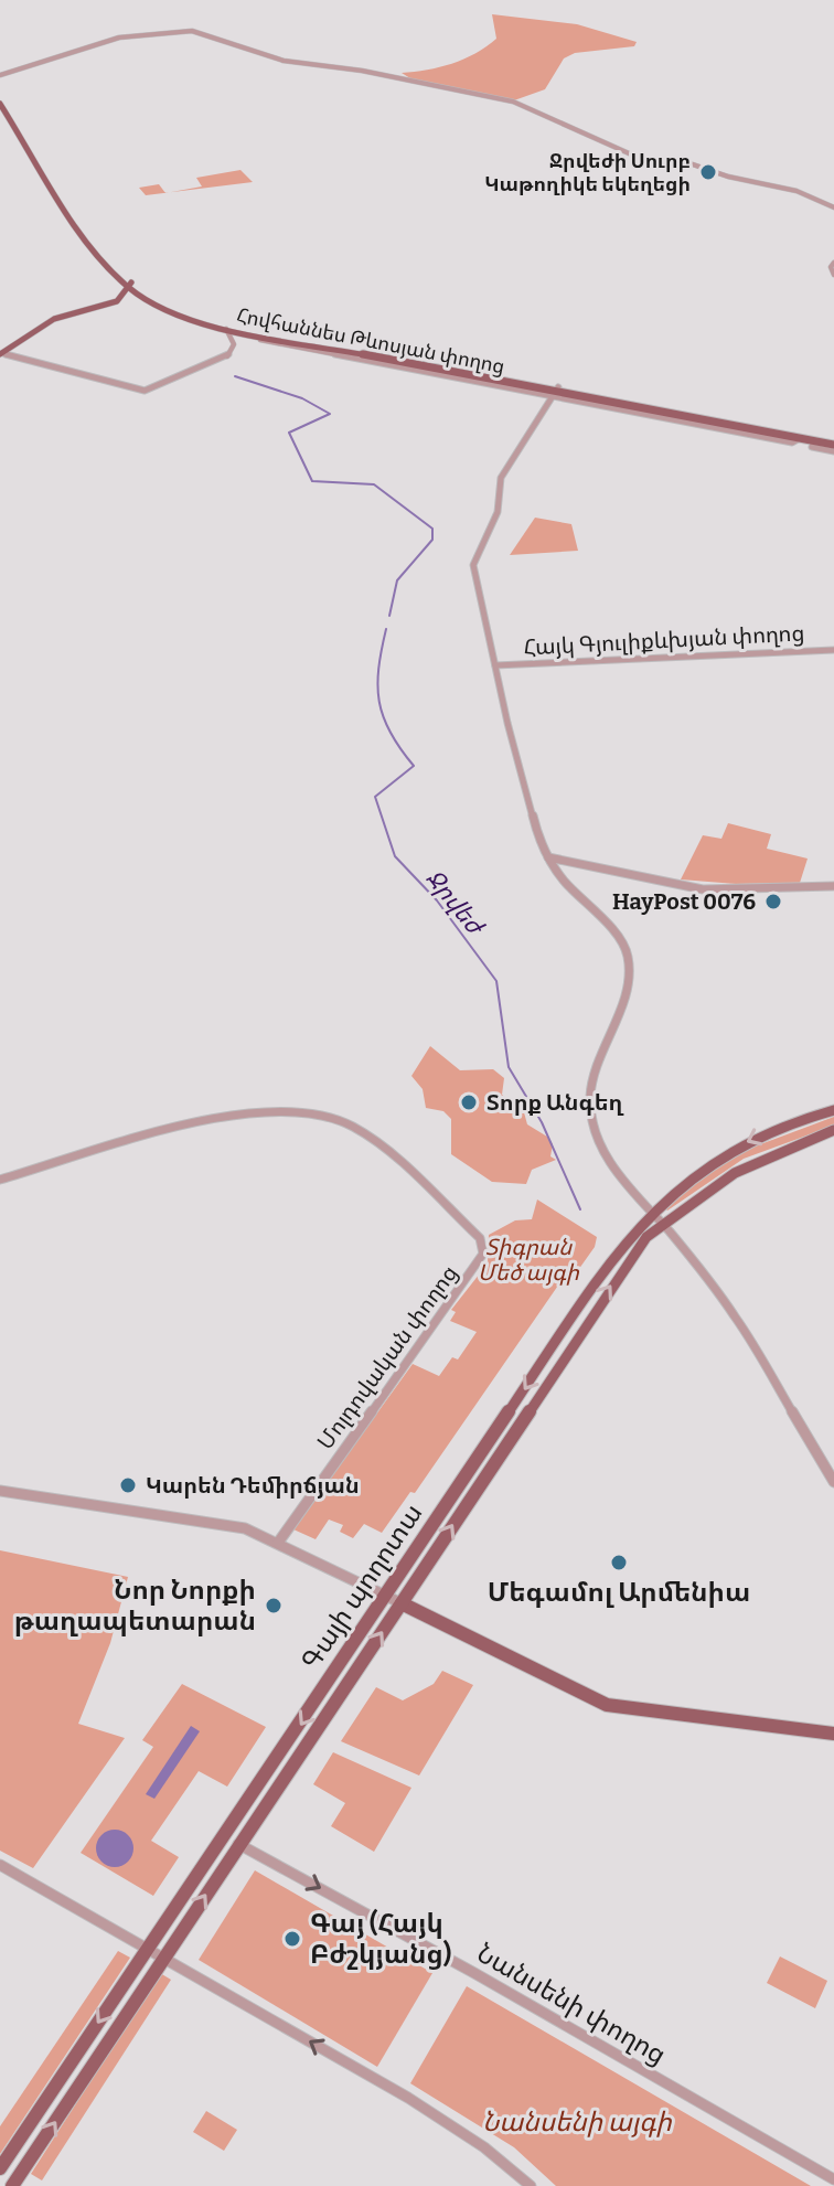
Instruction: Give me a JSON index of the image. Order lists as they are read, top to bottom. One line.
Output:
{"streets":{"main road":["Հովհաննես Թևոսյան փողոց","Գայի պողոտա"],"street":["Հայկ Գյուլիքևխյան փողոց","Մոլդովական փողոց","Նանսենի փողոց"]},"crossings":[["Գայի պողոտա","Նանսենի փողոց"]],"one_way":["Նանսենի փողոց"],"water":["Ջրվեժ"],"parks":["Տիգրան Մեծ այգի","Նանսենի այգի"],"places":["Ջրվեժի Սուրբ Կաթողիկե եկեղեցի","HayPost 0076","Տորք Անգեղ","Կարեն Դեմիրճյան","Մեգամոլ Արմենիա","Նոր Նորքի թաղապետարան","Գայ (Հայկ Բժշկյանց)"]}
